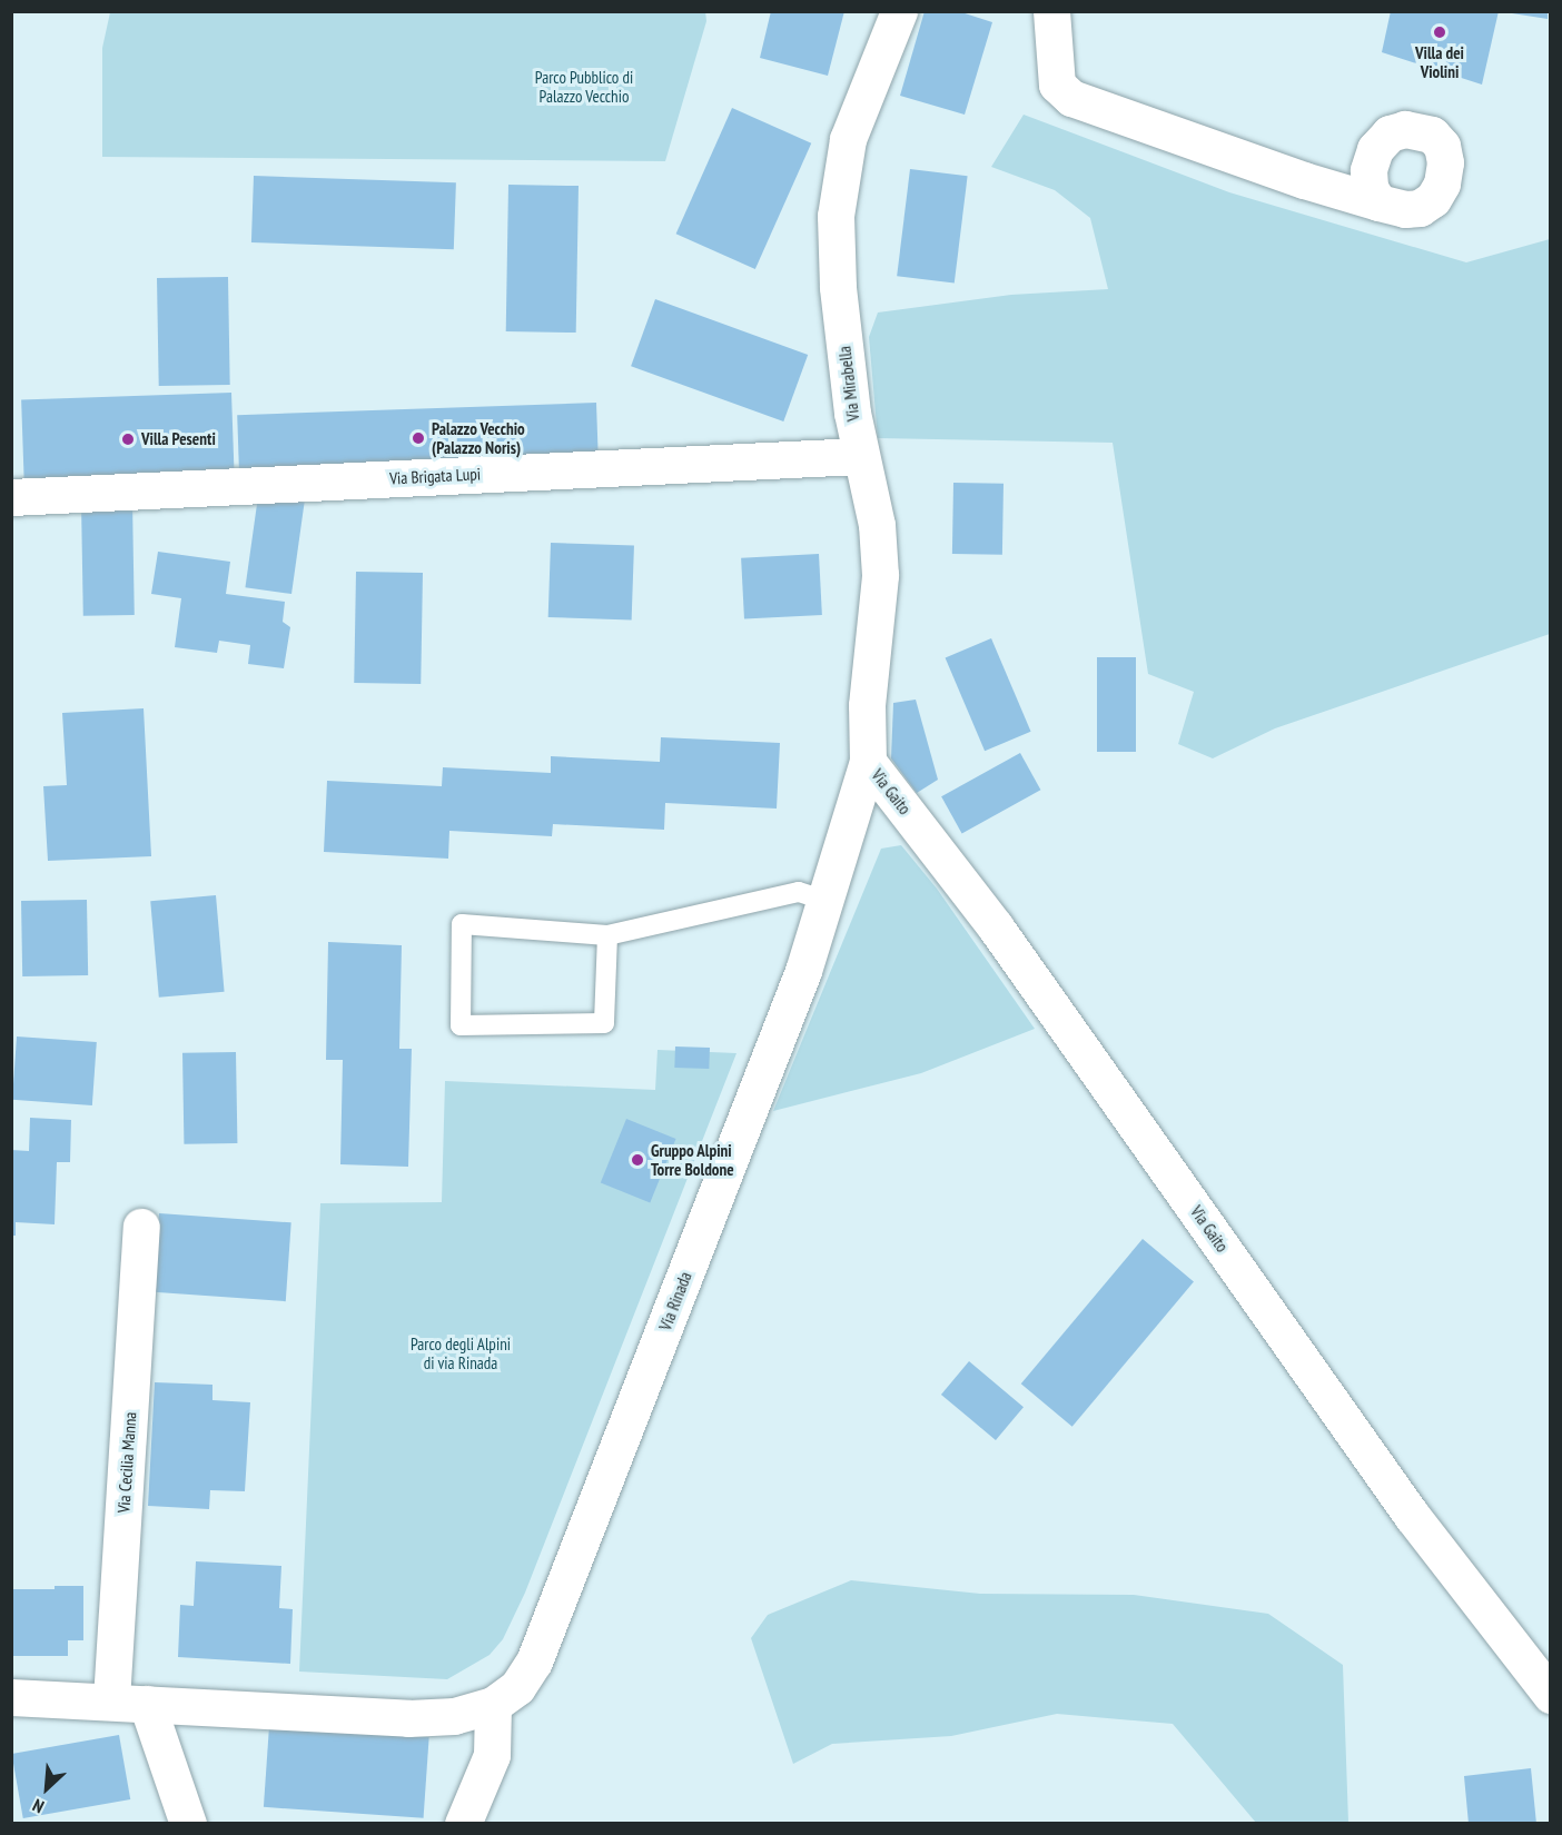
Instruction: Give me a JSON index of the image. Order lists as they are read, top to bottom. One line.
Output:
{"streets":{"street":["Via Mirabella","Via Brigata Lupi","Via Gaito","Via Rinada","Via Cecilia Manna"]},"crossings":[["Via Mirabella","Via Brigata Lupi"],["Via Mirabella","Via Gaito"],["Via Mirabella","Via Rinada"],["Via Gaito","Via Rinada"]],"parks":["Parco Pubblico di Palazzo Vecchio","Parco degli Alpini di via Rinada"],"places":["Villa dei Violini","Palazzo Vecchio (Palazzo Noris)","Villa Pesenti","Gruppo Alpini Torre Boldone"],"north":"bottom left"}
